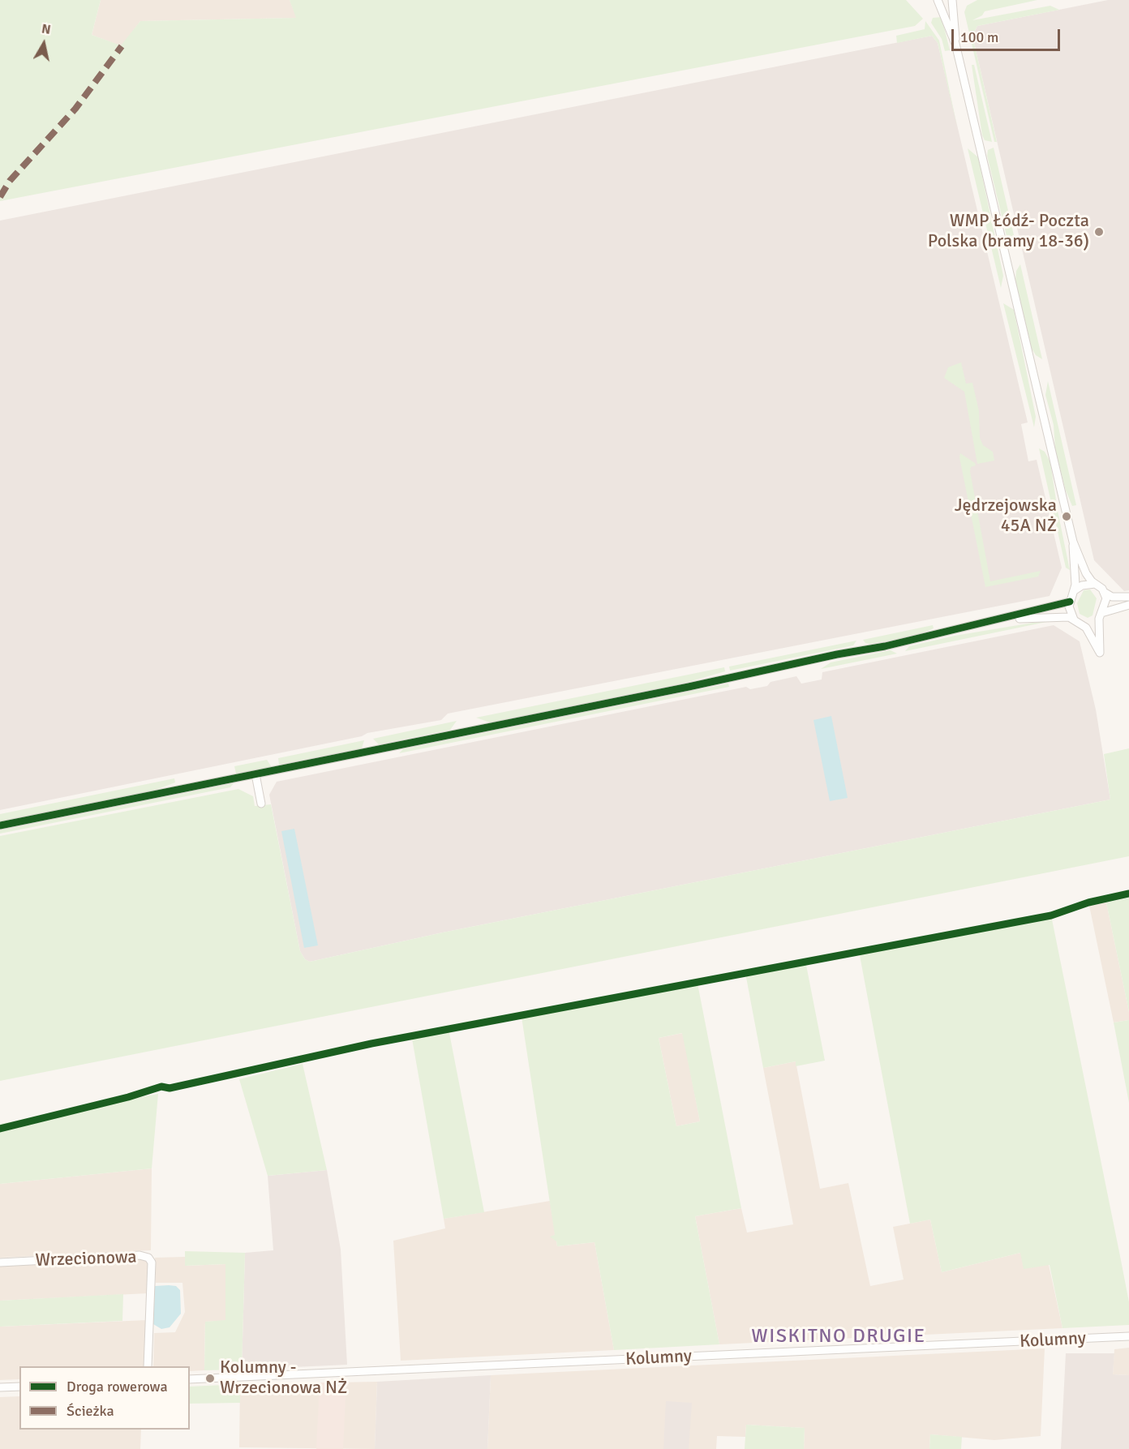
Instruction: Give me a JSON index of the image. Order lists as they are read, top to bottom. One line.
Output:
{"streets":{"street":["Wrzecionowa","Kolumny"]},"districts":["WISKITNO DRUGIE"],"places":["WMP Łódź- Poczta Polska (bramy 18-36)","Jędrzejowska 45A NŻ","Kolumny - Wrzecionowa NŻ"],"legend":["Droga rowerowa","Ścieżka"],"scale_bar":"100 m","north":"top"}
